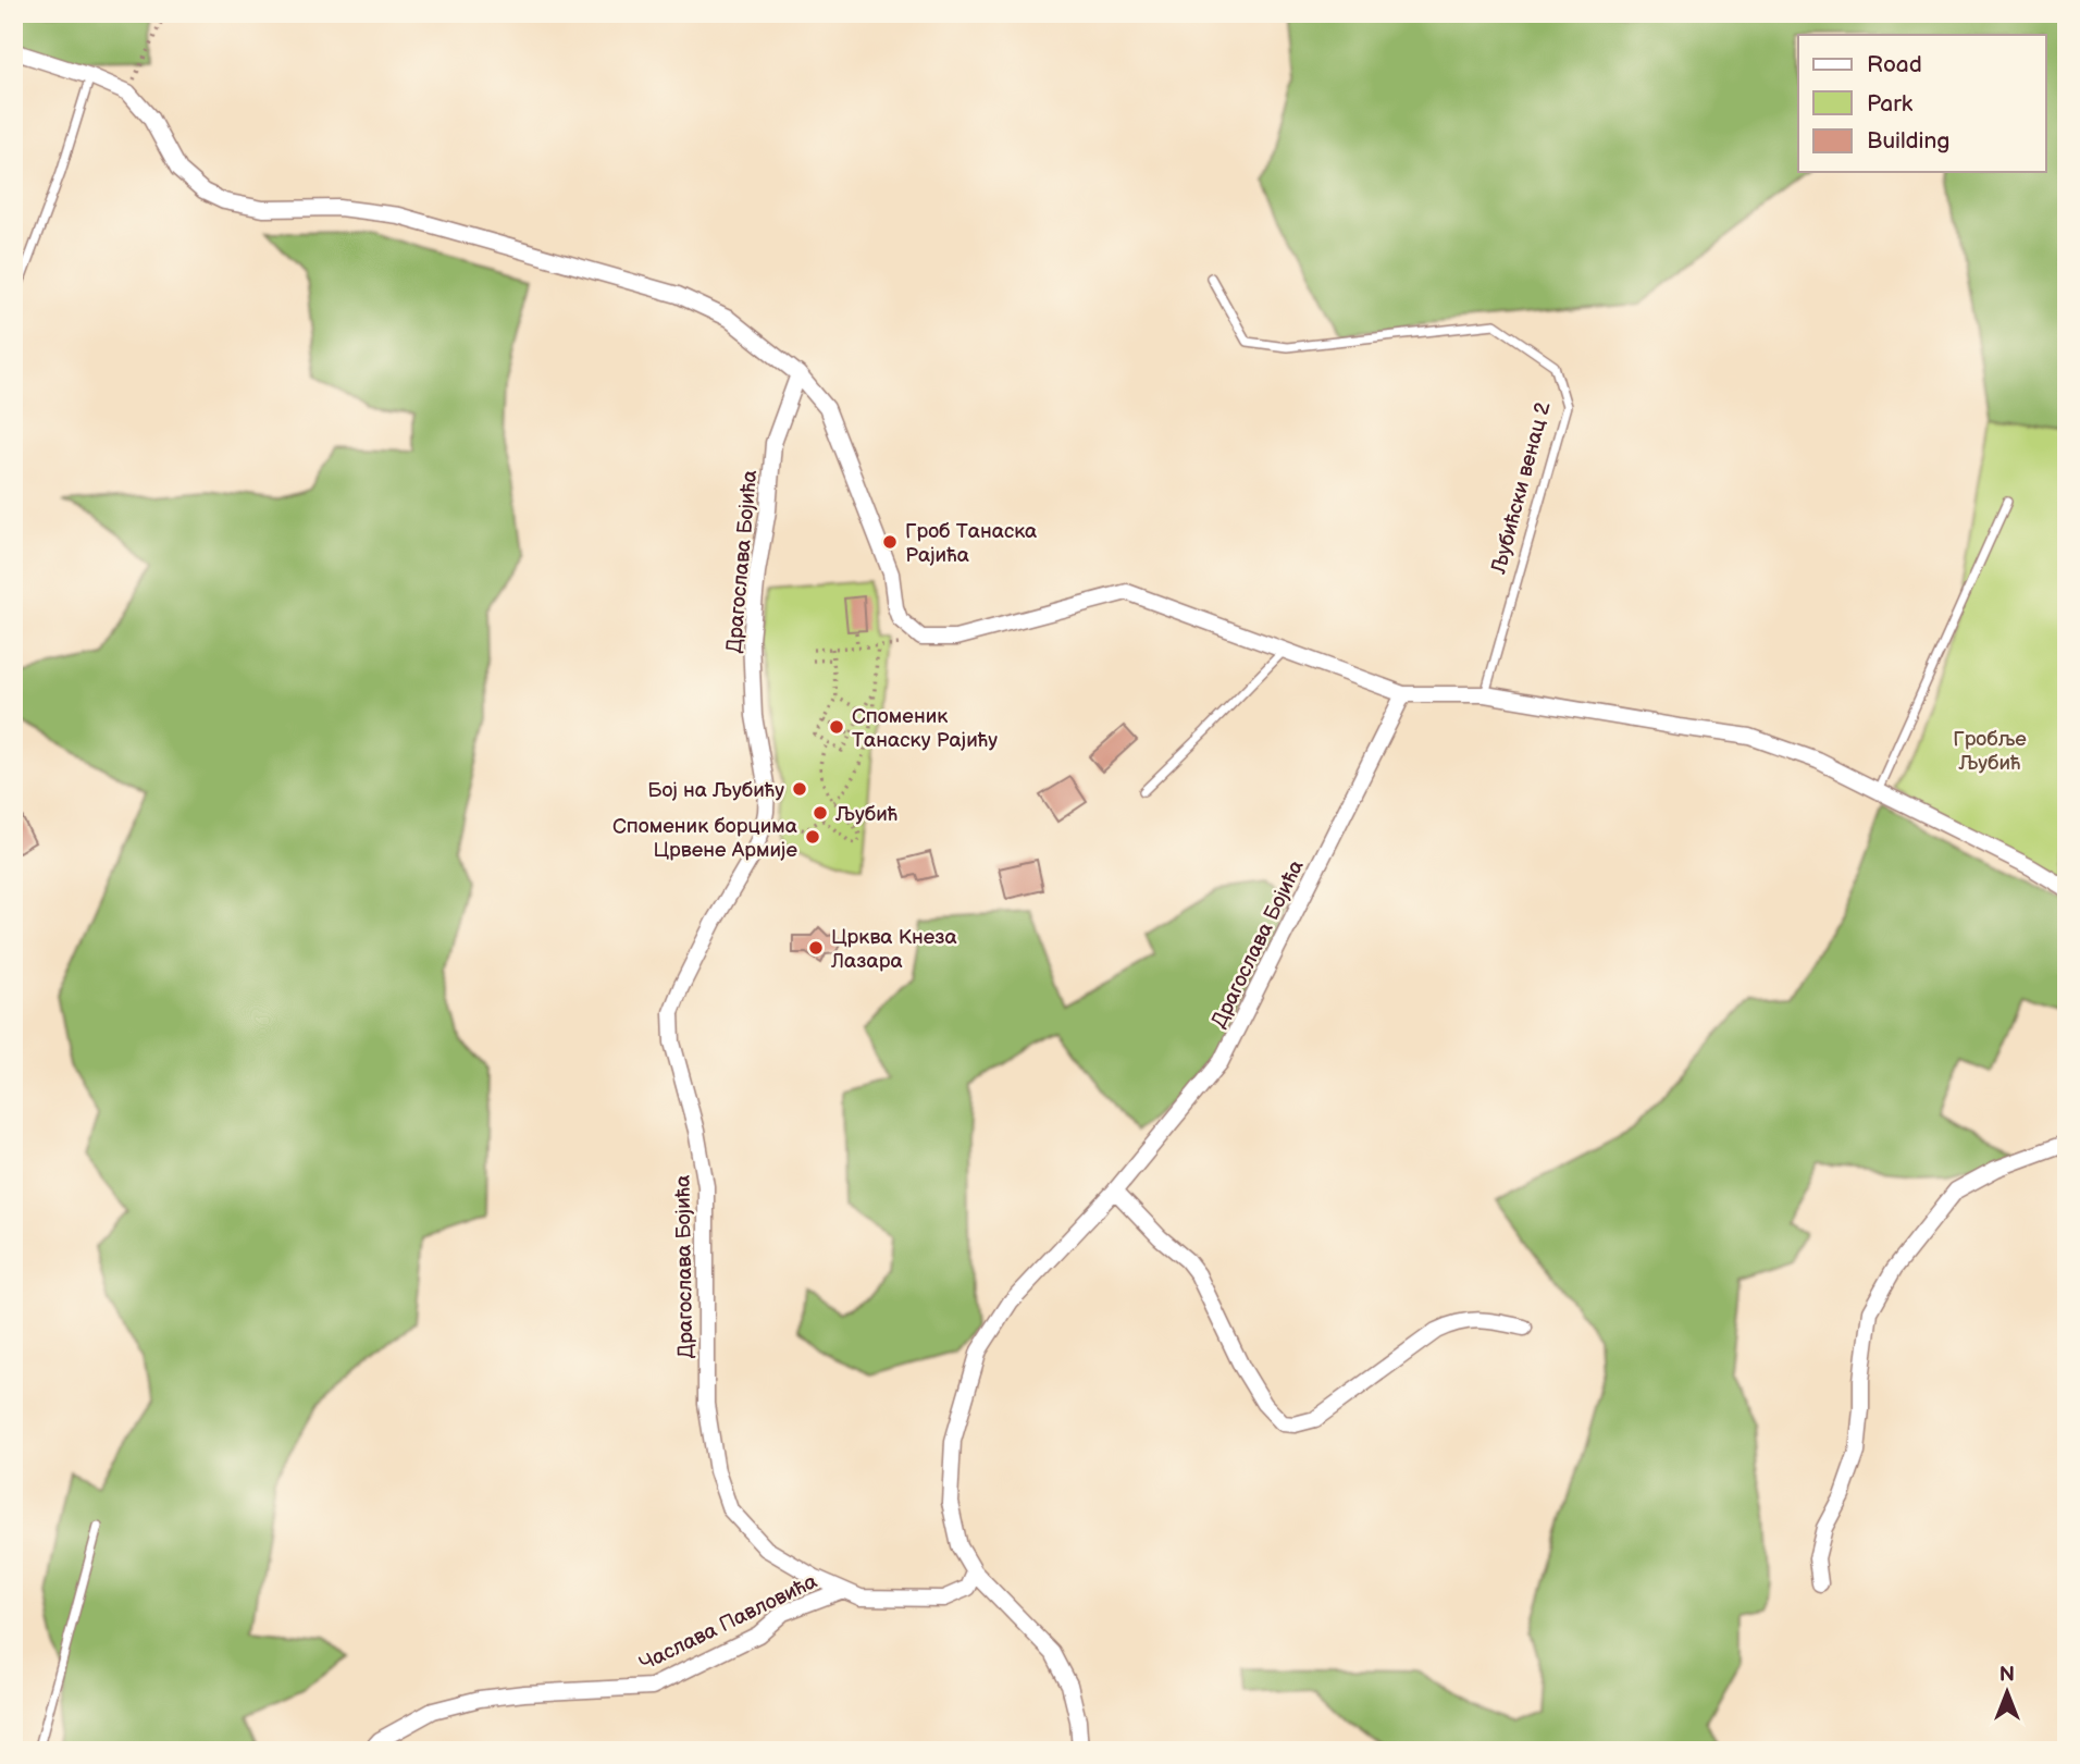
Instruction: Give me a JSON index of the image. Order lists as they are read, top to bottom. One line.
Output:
{"streets":{"street":["Драгослава Бојића","Часлава Павловића"],"lane":["Љубићски венац 2"]},"crossings":[["Драгослава Бојића","Часлава Павловића"]],"parks":["Гробље Љубић"],"places":["Гроб Танаска Рајића","Споменик Танаску Рајићу","Бој на Љубићу","Љубић","Споменик борцима Црвене Армије","Црква Кнеза Лазара"],"legend":["Road","Park","Building"],"north":"top"}
